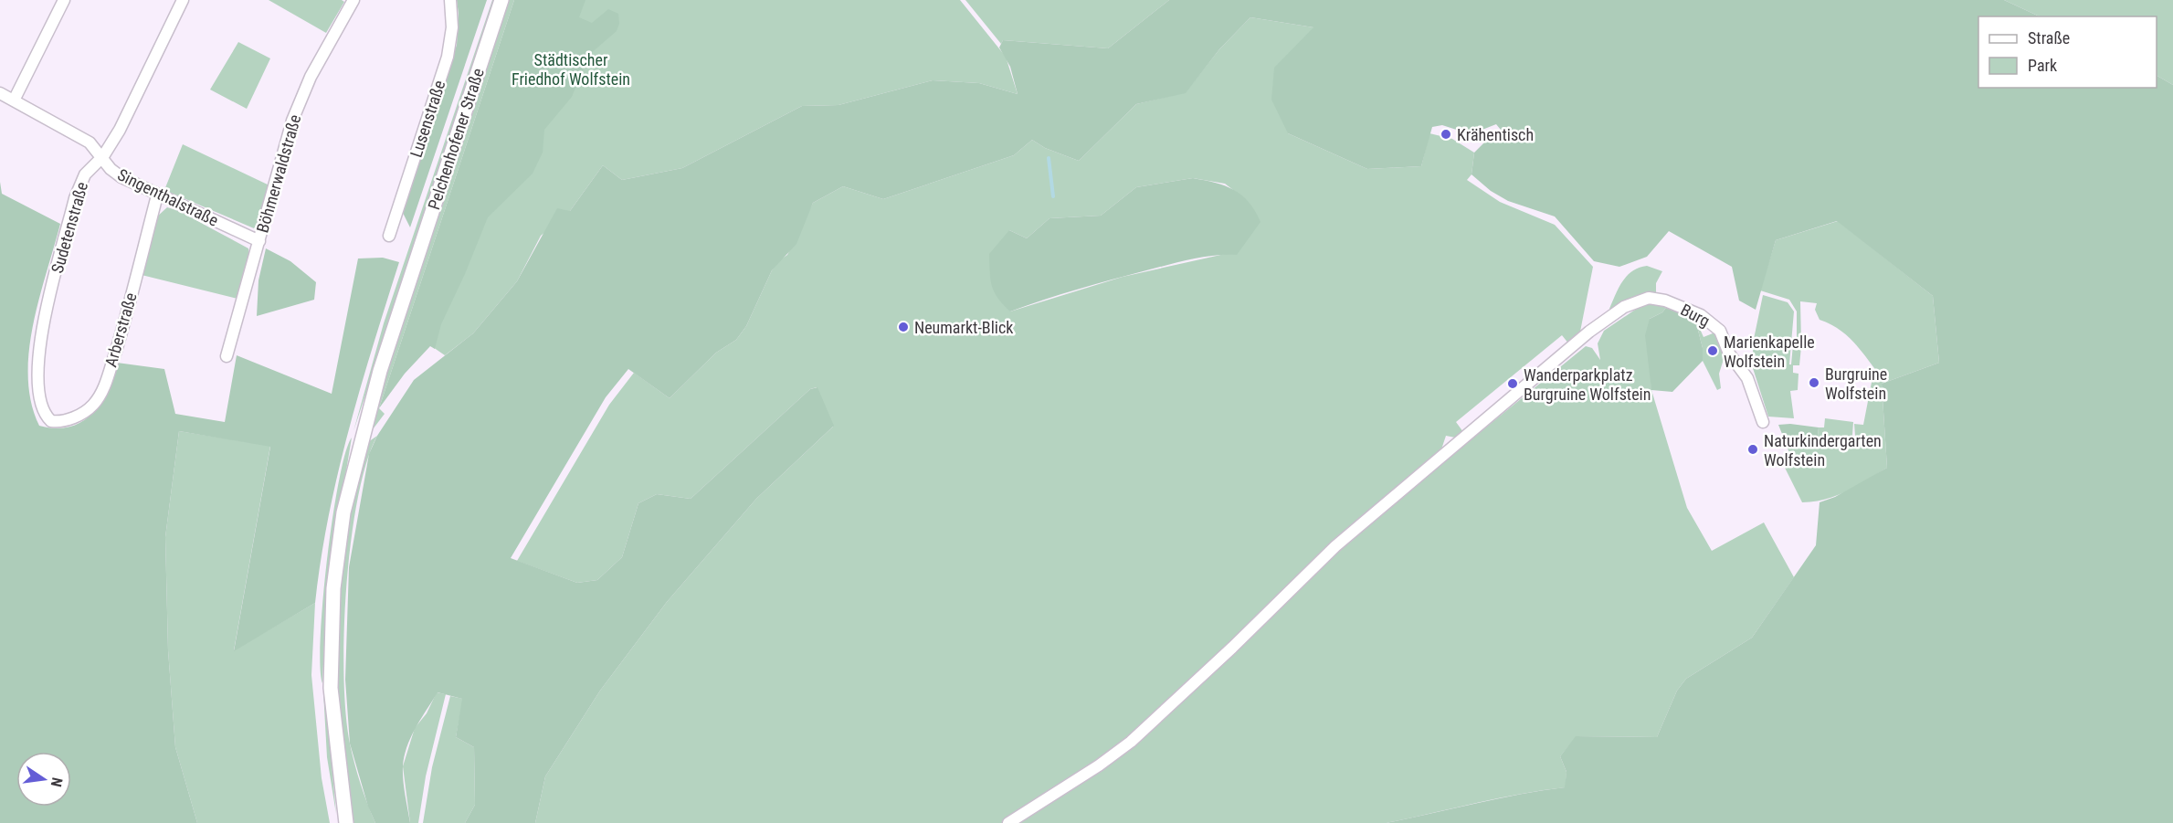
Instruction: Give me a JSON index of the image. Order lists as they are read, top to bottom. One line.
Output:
{"streets":{"main road":["Pelchenhofener Straße"],"street":["Lusenstraße","Böhmerwaldstraße","Singenthalstraße","Sudetenstraße","Burg","Arberstraße"]},"crossings":[["Böhmerwaldstraße","Singenthalstraße"],["Singenthalstraße","Sudetenstraße"],["Singenthalstraße","Arberstraße"],["Sudetenstraße","Arberstraße"]],"parks":["Städtischer Friedhof Wolfstein"],"places":["Krähentisch","Neumarkt-Blick","Marienkapelle Wolfstein","Burgruine Wolfstein","Wanderparkplatz Burgruine Wolfstein","Naturkindergarten Wolfstein"],"legend":["Straße","Park"],"north":"right"}
